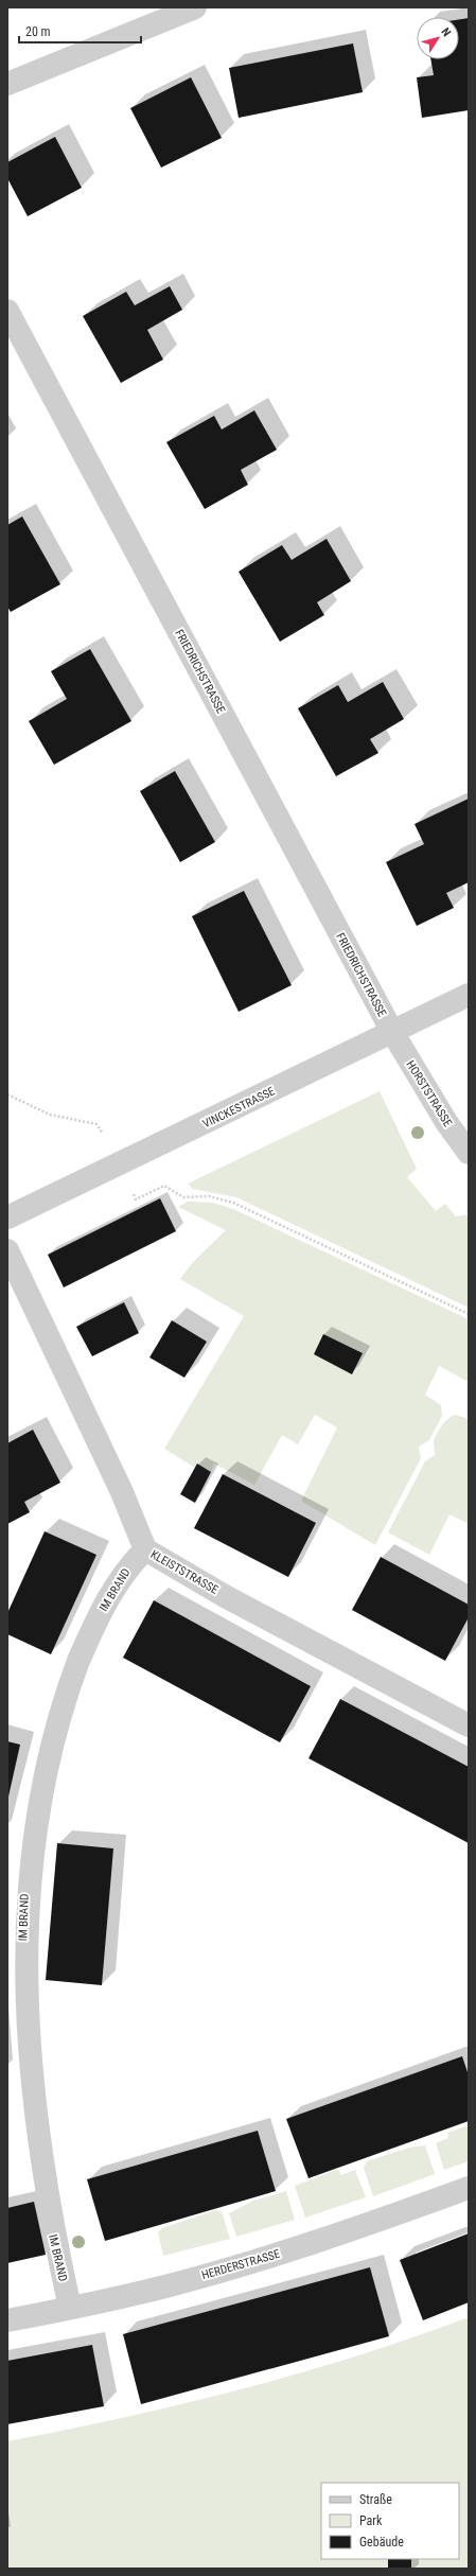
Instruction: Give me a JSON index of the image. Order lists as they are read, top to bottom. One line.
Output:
{"streets":{"street":["FRIEDRICHSTRASSE","HORSTSTRASSE","VINCKESTRASSE","KLEISTSTRASSE","IM BRAND","HERDERSTRASSE"]},"crossings":[["FRIEDRICHSTRASSE","HORSTSTRASSE"],["FRIEDRICHSTRASSE","VINCKESTRASSE"],["HORSTSTRASSE","VINCKESTRASSE"],["KLEISTSTRASSE","IM BRAND"],["IM BRAND","HERDERSTRASSE"]],"legend":["Straße","Park","Gebäude"],"scale_bar":"20 m","north":"top right"}
